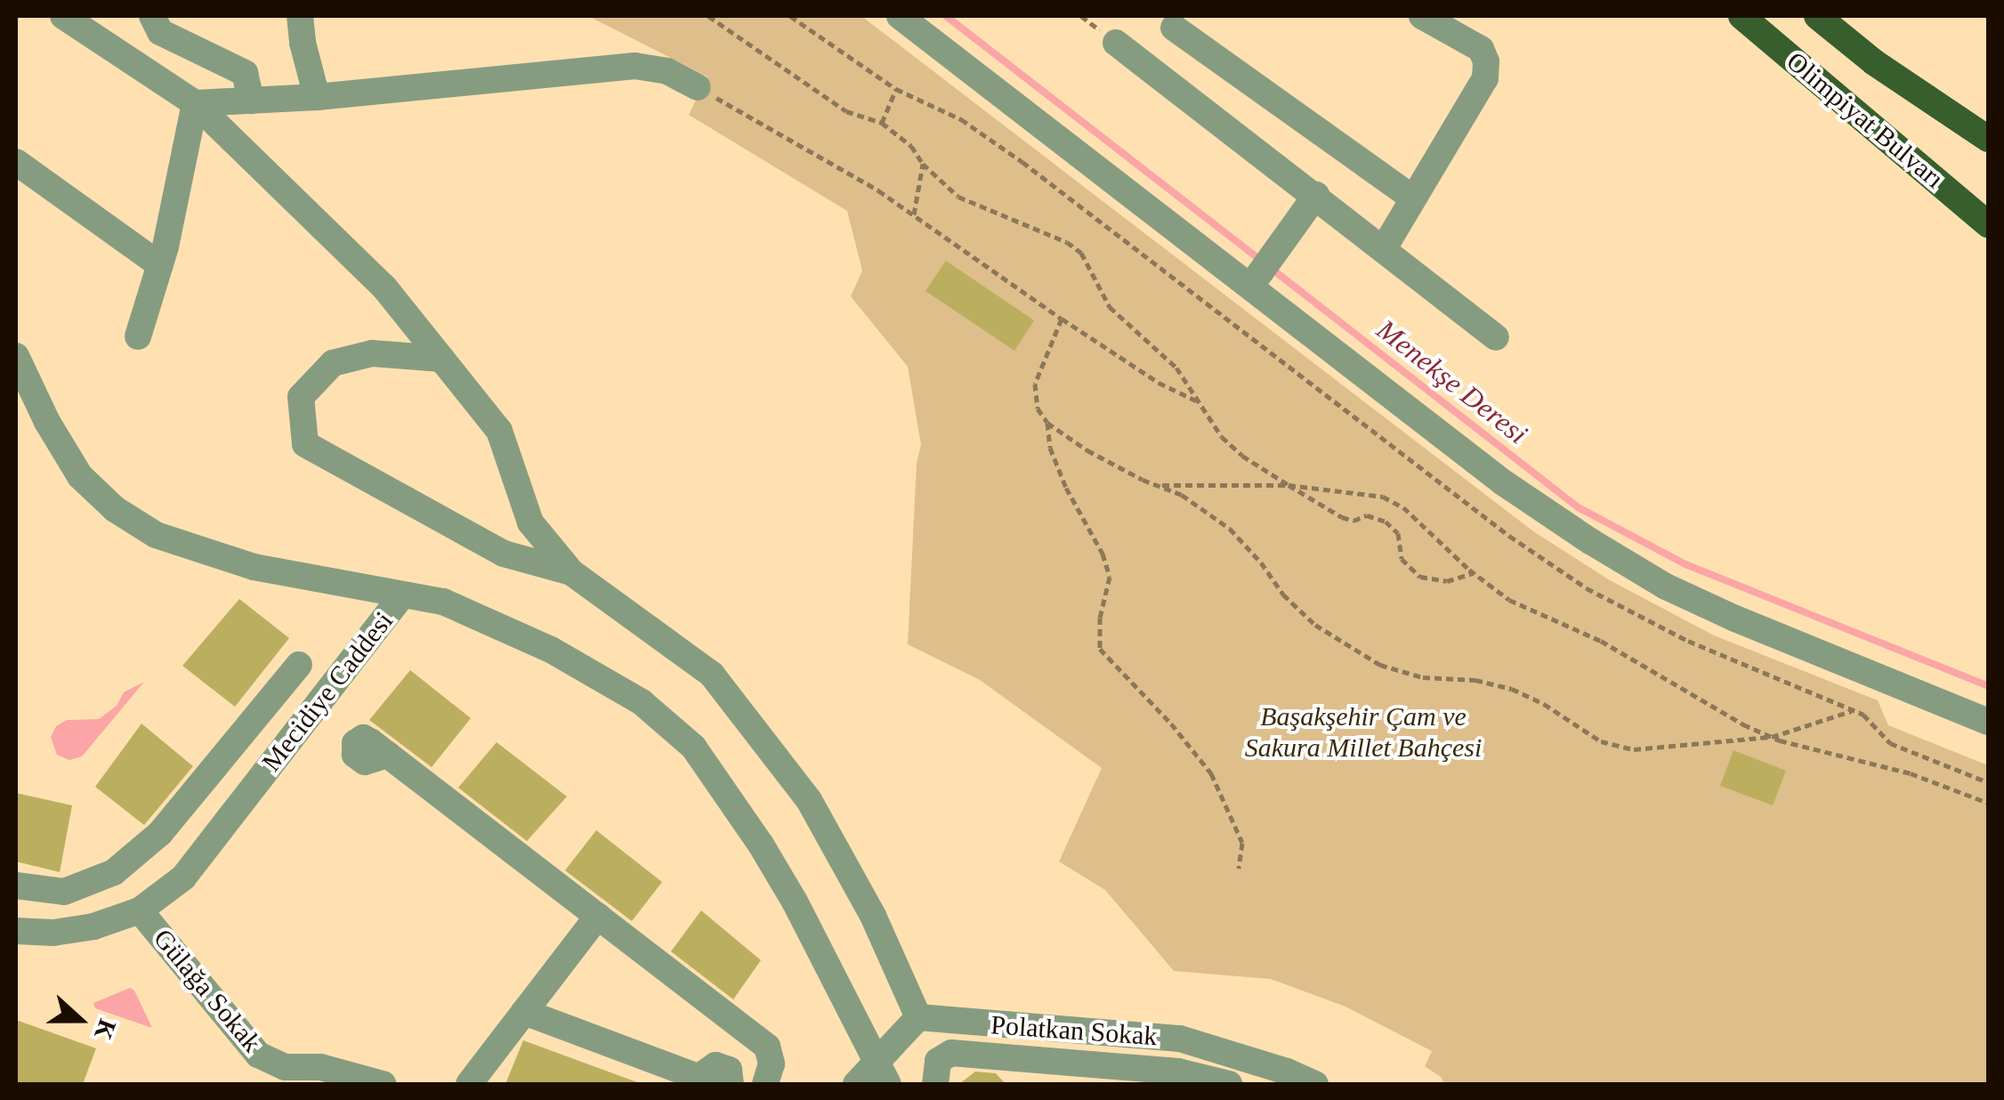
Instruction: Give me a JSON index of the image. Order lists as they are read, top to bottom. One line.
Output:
{"streets":{"main road":["Olimpiyat Bulvarı"],"street":["Mecidiye Caddesi","Gülağa Sokak","Polatkan Sokak"]},"crossings":[["Mecidiye Caddesi","Gülağa Sokak"]],"water":["Menekşe Deresi"],"parks":["Başakşehir Çam ve Sakura Millet Bahçesi"],"north":"right"}
